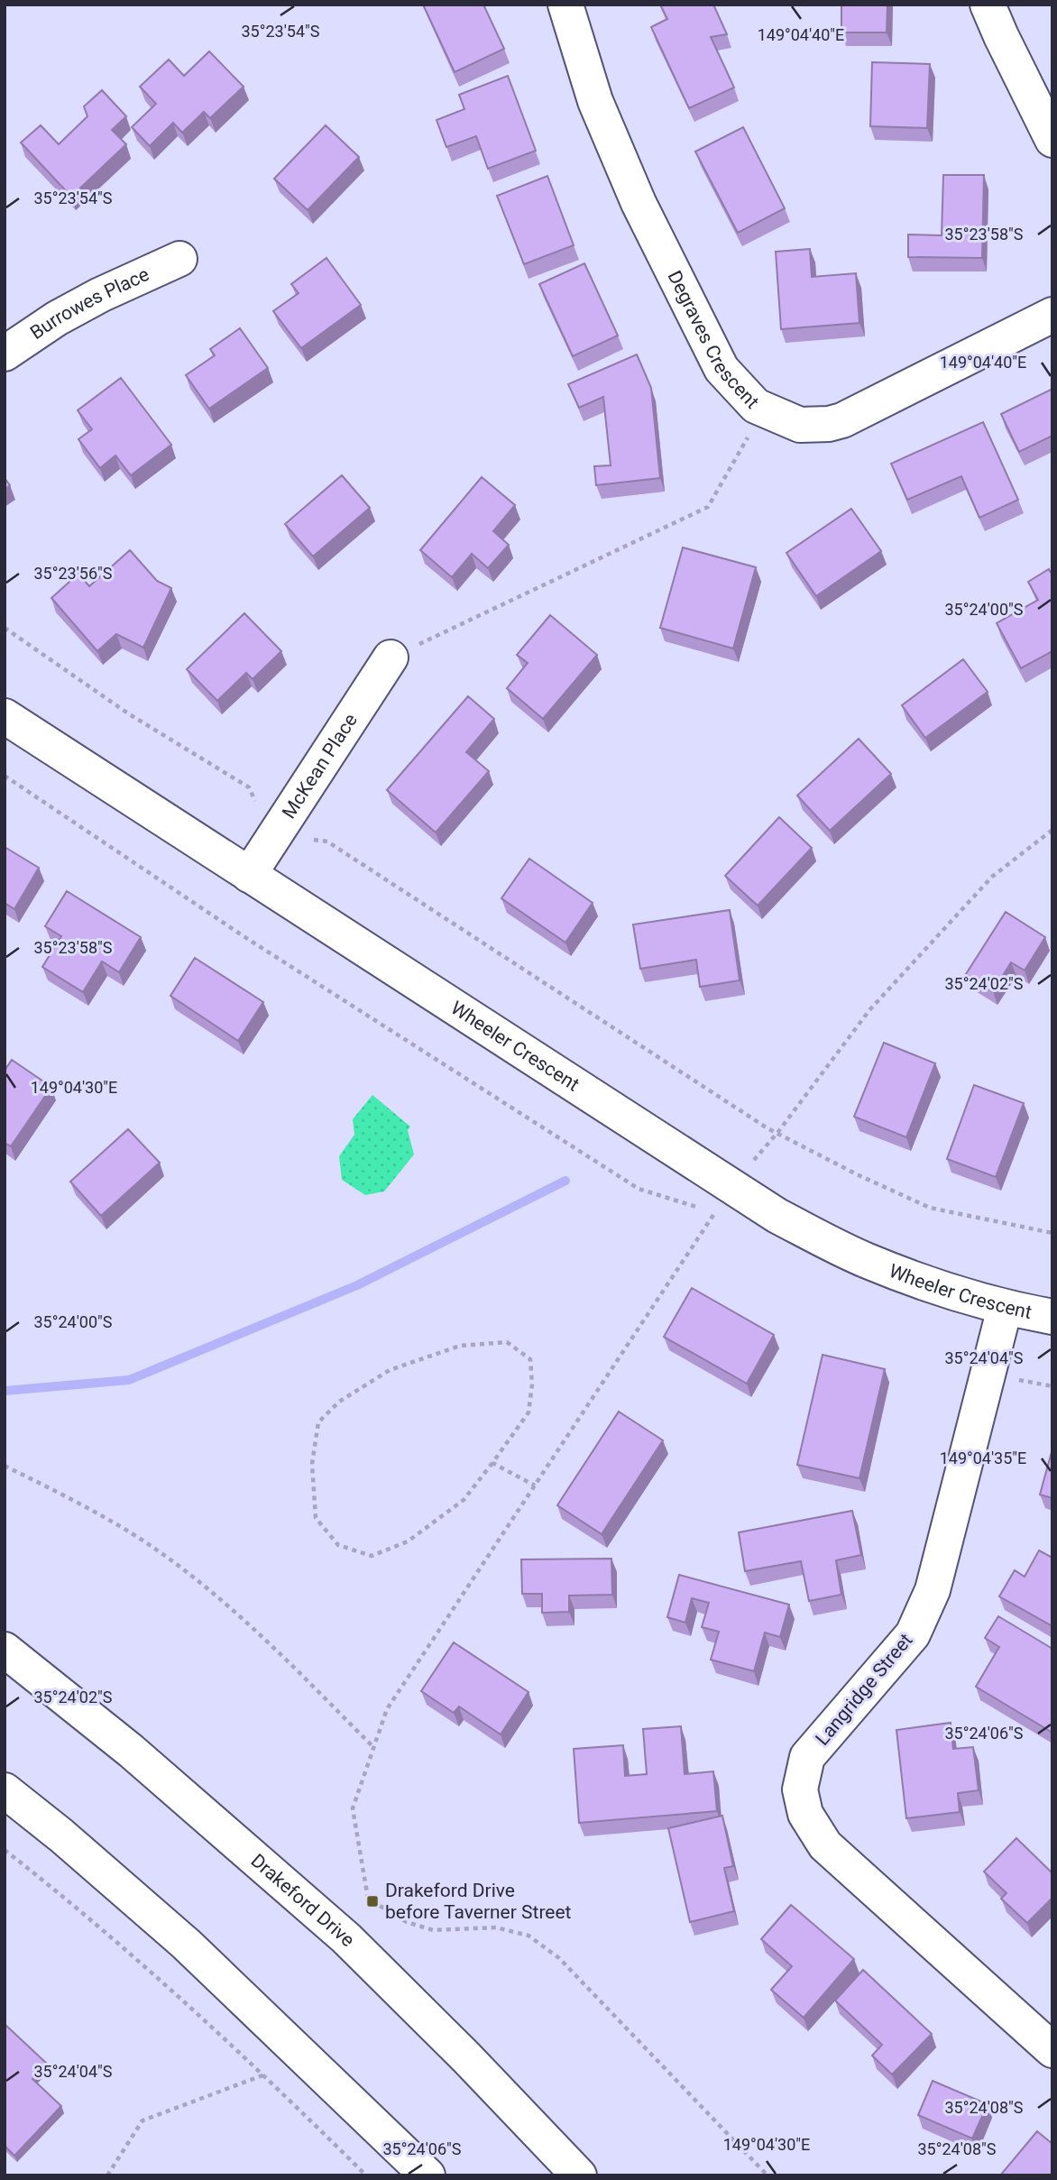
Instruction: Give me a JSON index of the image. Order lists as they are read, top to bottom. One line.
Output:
{"streets":{"main road":["Burrowes Place","Degraves Crescent","McKean Place","Wheeler Crescent","Langridge Street","Drakeford Drive"]},"crossings":[["McKean Place","Wheeler Crescent"],["Wheeler Crescent","Langridge Street"]],"places":{"transit":["Drakeford Drive before Taverner Street"]},"coordinates":["35°23'54\"S","149°04'40\"E","35°23'58\"S","35°23'56\"S","35°24'00\"S","35°24'02\"S","149°04'30\"E","35°24'04\"S","149°04'35\"E","35°24'06\"S","35°24'08\"S"]}
